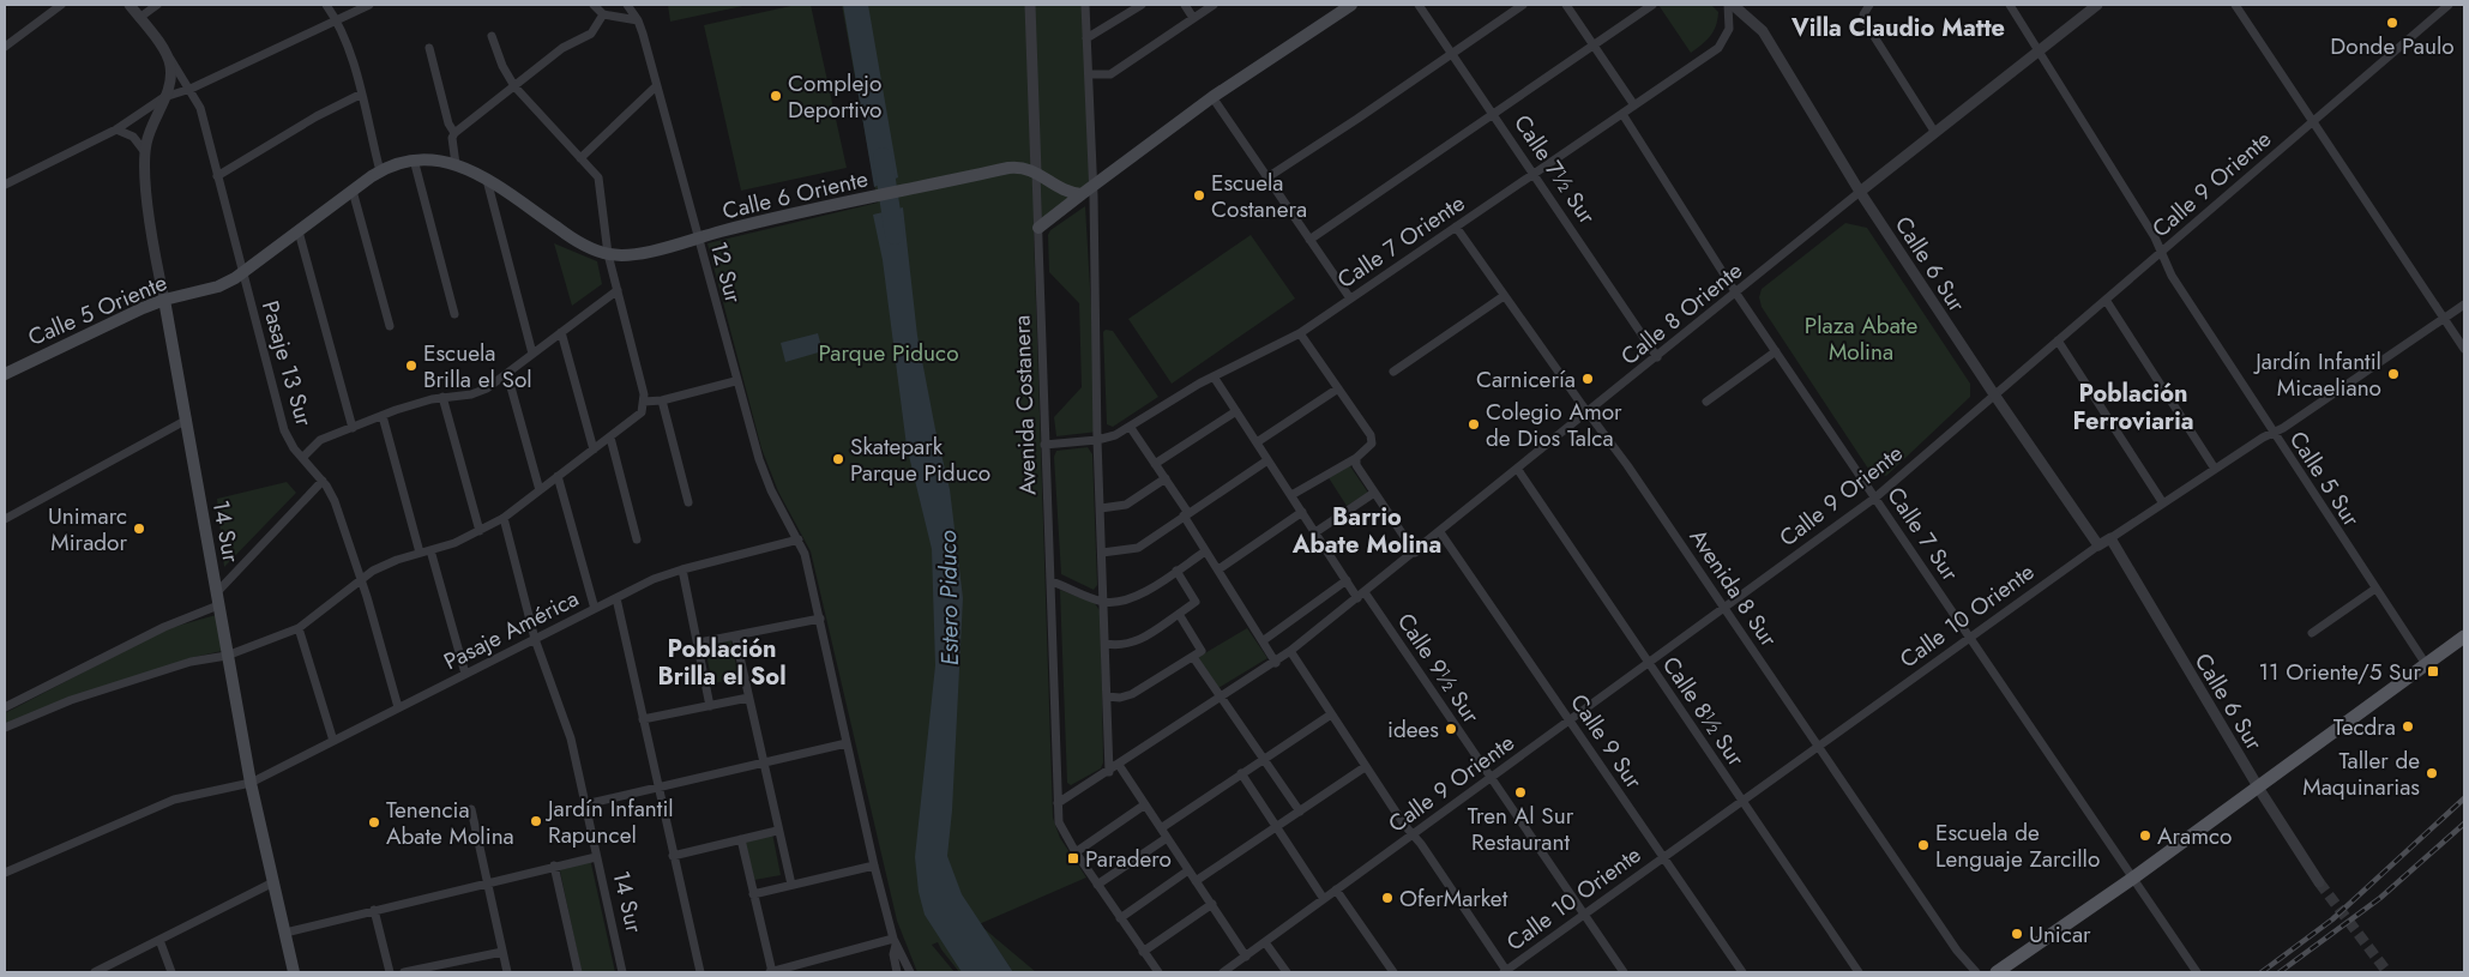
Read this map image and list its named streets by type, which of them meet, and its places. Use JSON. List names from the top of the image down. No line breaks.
{"streets":{"main road":["Calle 6 Oriente","Calle 5 Oriente","14 Sur"],"street":["Calle 7½ Sur","Calle 9 Oriente","Calle 7 Oriente","Calle 6 Sur","12 Sur","Calle 8 Oriente","Pasaje 13 Sur","Avenida Costanera","Calle 5 Sur","Calle 7 Sur","Avenida 8 Sur","Calle 10 Oriente","Pasaje América","Calle 9½ Sur","Calle 8½ Sur","Calle 9 Sur"]},"crossings":[["Calle 7½ Sur","Calle 7 Oriente"],["Calle 7½ Sur","Calle 8 Oriente"],["Calle 9 Oriente","Calle 6 Sur"],["Calle 9 Oriente","Calle 5 Sur"],["Calle 9 Oriente","Calle 7 Sur"],["Calle 9 Oriente","Avenida 8 Sur"],["Calle 9 Oriente","Calle 9½ Sur"],["Calle 9 Oriente","Calle 8½ Sur"],["Calle 9 Oriente","Calle 9 Sur"],["Calle 6 Oriente","12 Sur"],["Calle 6 Oriente","Calle 5 Oriente"],["Calle 6 Oriente","Pasaje 13 Sur"],["Calle 6 Oriente","Avenida Costanera"],["Calle 7 Oriente","Avenida Costanera"],["Calle 7 Oriente","Calle 7 Sur"],["Calle 7 Oriente","Avenida 8 Sur"],["Calle 7 Oriente","Calle 9½ Sur"],["Calle 6 Sur","Calle 8 Oriente"],["Calle 6 Sur","Calle 10 Oriente"],["12 Sur","Pasaje América"],["Calle 5 Oriente","Pasaje 13 Sur"],["Calle 5 Oriente","14 Sur"],["Calle 8 Oriente","Avenida Costanera"],["Calle 8 Oriente","Calle 5 Sur"],["Calle 8 Oriente","Calle 7 Sur"],["Calle 8 Oriente","Avenida 8 Sur"],["Calle 8 Oriente","Calle 9½ Sur"],["Calle 8 Oriente","Calle 8½ Sur"],["Calle 8 Oriente","Calle 9 Sur"],["Pasaje 13 Sur","Pasaje América"],["Calle 5 Sur","Calle 10 Oriente"],["14 Sur","Pasaje América"],["Calle 7 Sur","Calle 10 Oriente"],["Avenida 8 Sur","Calle 10 Oriente"],["Calle 10 Oriente","Calle 9½ Sur"],["Calle 10 Oriente","Calle 8½ Sur"],["Calle 10 Oriente","Calle 9 Sur"]],"districts":["Villa Claudio Matte","Población Ferroviaria","Barrio Abate Molina","Población Brilla el Sol"],"water":["Estero Piduco"],"parks":["Plaza Abate Molina","Parque Piduco"],"places":{"other":["Donde Paulo","Complejo Deportivo","Escuela Costanera","Escuela Brilla el Sol","Jardín Infantil Micaeliano","Carnicería","Colegio Amor de Dios Talca","Skatepark Parque Piduco","Unimarc Mirador","Tecdra","idees","Taller de Maquinarias","Tren Al Sur Restaurant","Jardín Infantil Rapuncel","Tenencia Abate Molina","Aramco","Escuela de Lenguaje Zarcillo","OferMarket","Unicar"],"transit":["11 Oriente/5 Sur","Paradero"]}}
